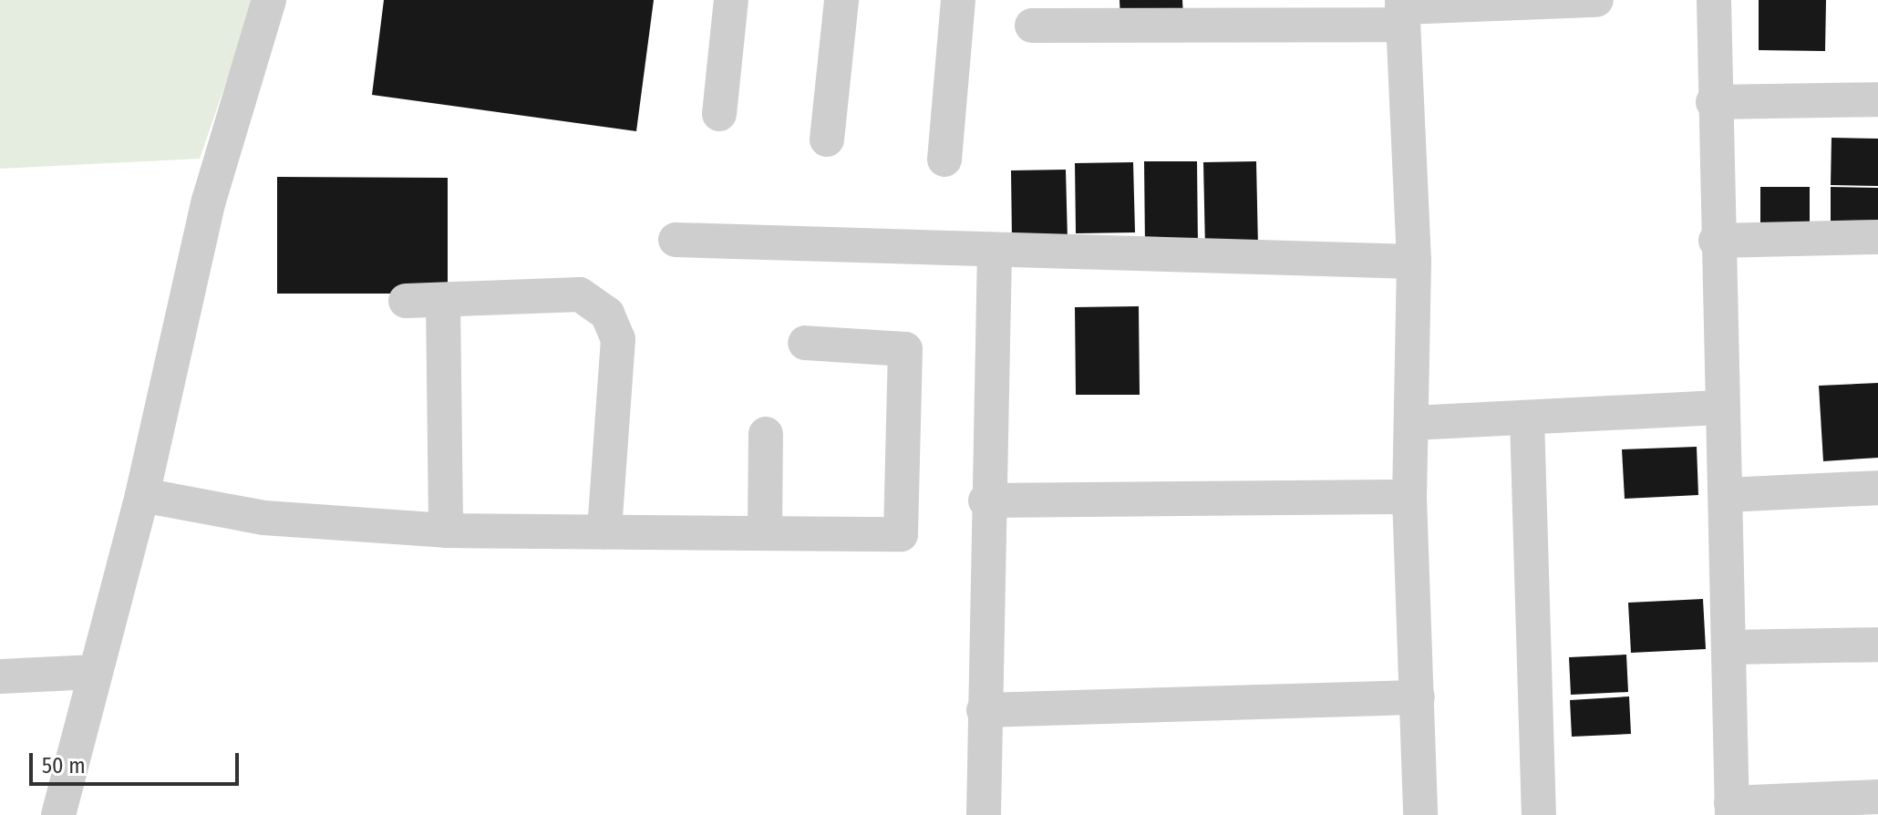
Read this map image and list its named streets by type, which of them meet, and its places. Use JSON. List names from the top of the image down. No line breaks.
{"scale_bar":"50 m"}
